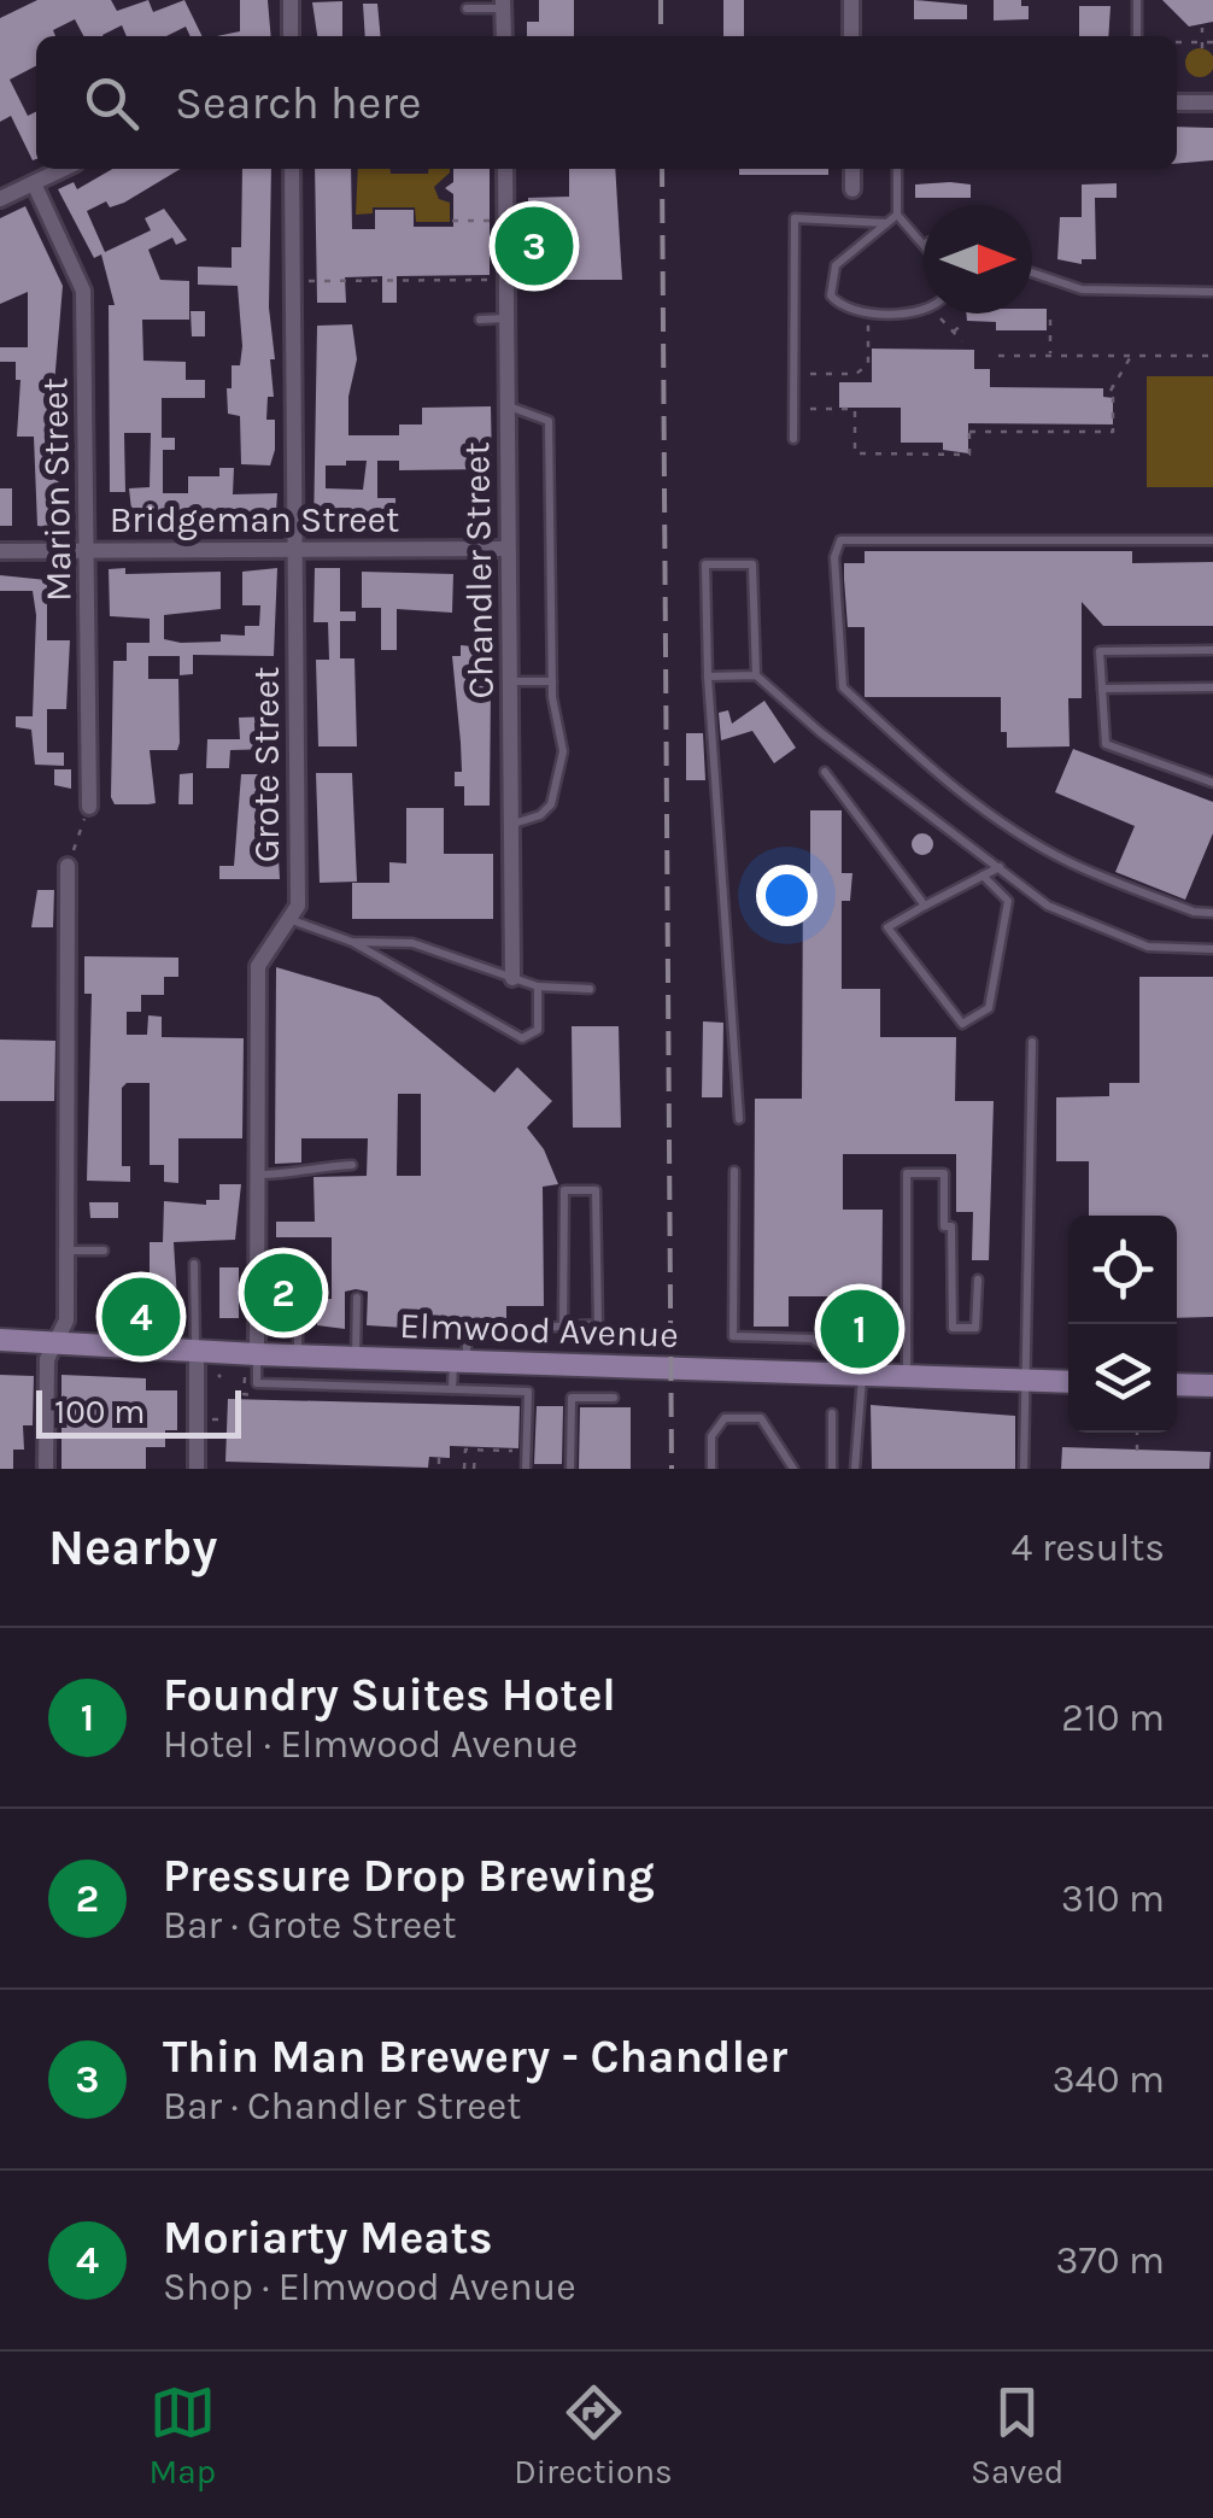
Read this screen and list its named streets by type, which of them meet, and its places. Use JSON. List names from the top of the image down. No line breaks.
{"streets":{"street":["Marion Street","Bridgeman Street","Chandler Street","Grote Street","Elmwood Avenue"]},"crossings":[["Marion Street","Bridgeman Street"],["Bridgeman Street","Chandler Street"],["Bridgeman Street","Grote Street"],["Grote Street","Elmwood Avenue"]],"scale_bar":"100 m","north":"right","page":{"search":"Search here","pins":["3","2","4","1"],"scale":"100 m","heading":["Nearby","4 results"],"list":[{"mark":"1","name":"Foundry Suites Hotel","note":"Hotel · Elmwood Avenue","value":"210 m"},{"mark":"2","name":"Pressure Drop Brewing","note":"Bar · Grote Street","value":"310 m"},{"mark":"3","name":"Thin Man Brewery - Chandler","note":"Bar · Chandler Street","value":"340 m"},{"mark":"4","name":"Moriarty Meats","note":"Shop · Elmwood Avenue","value":"370 m"}],"nav":["Map","Directions","Saved"]}}
